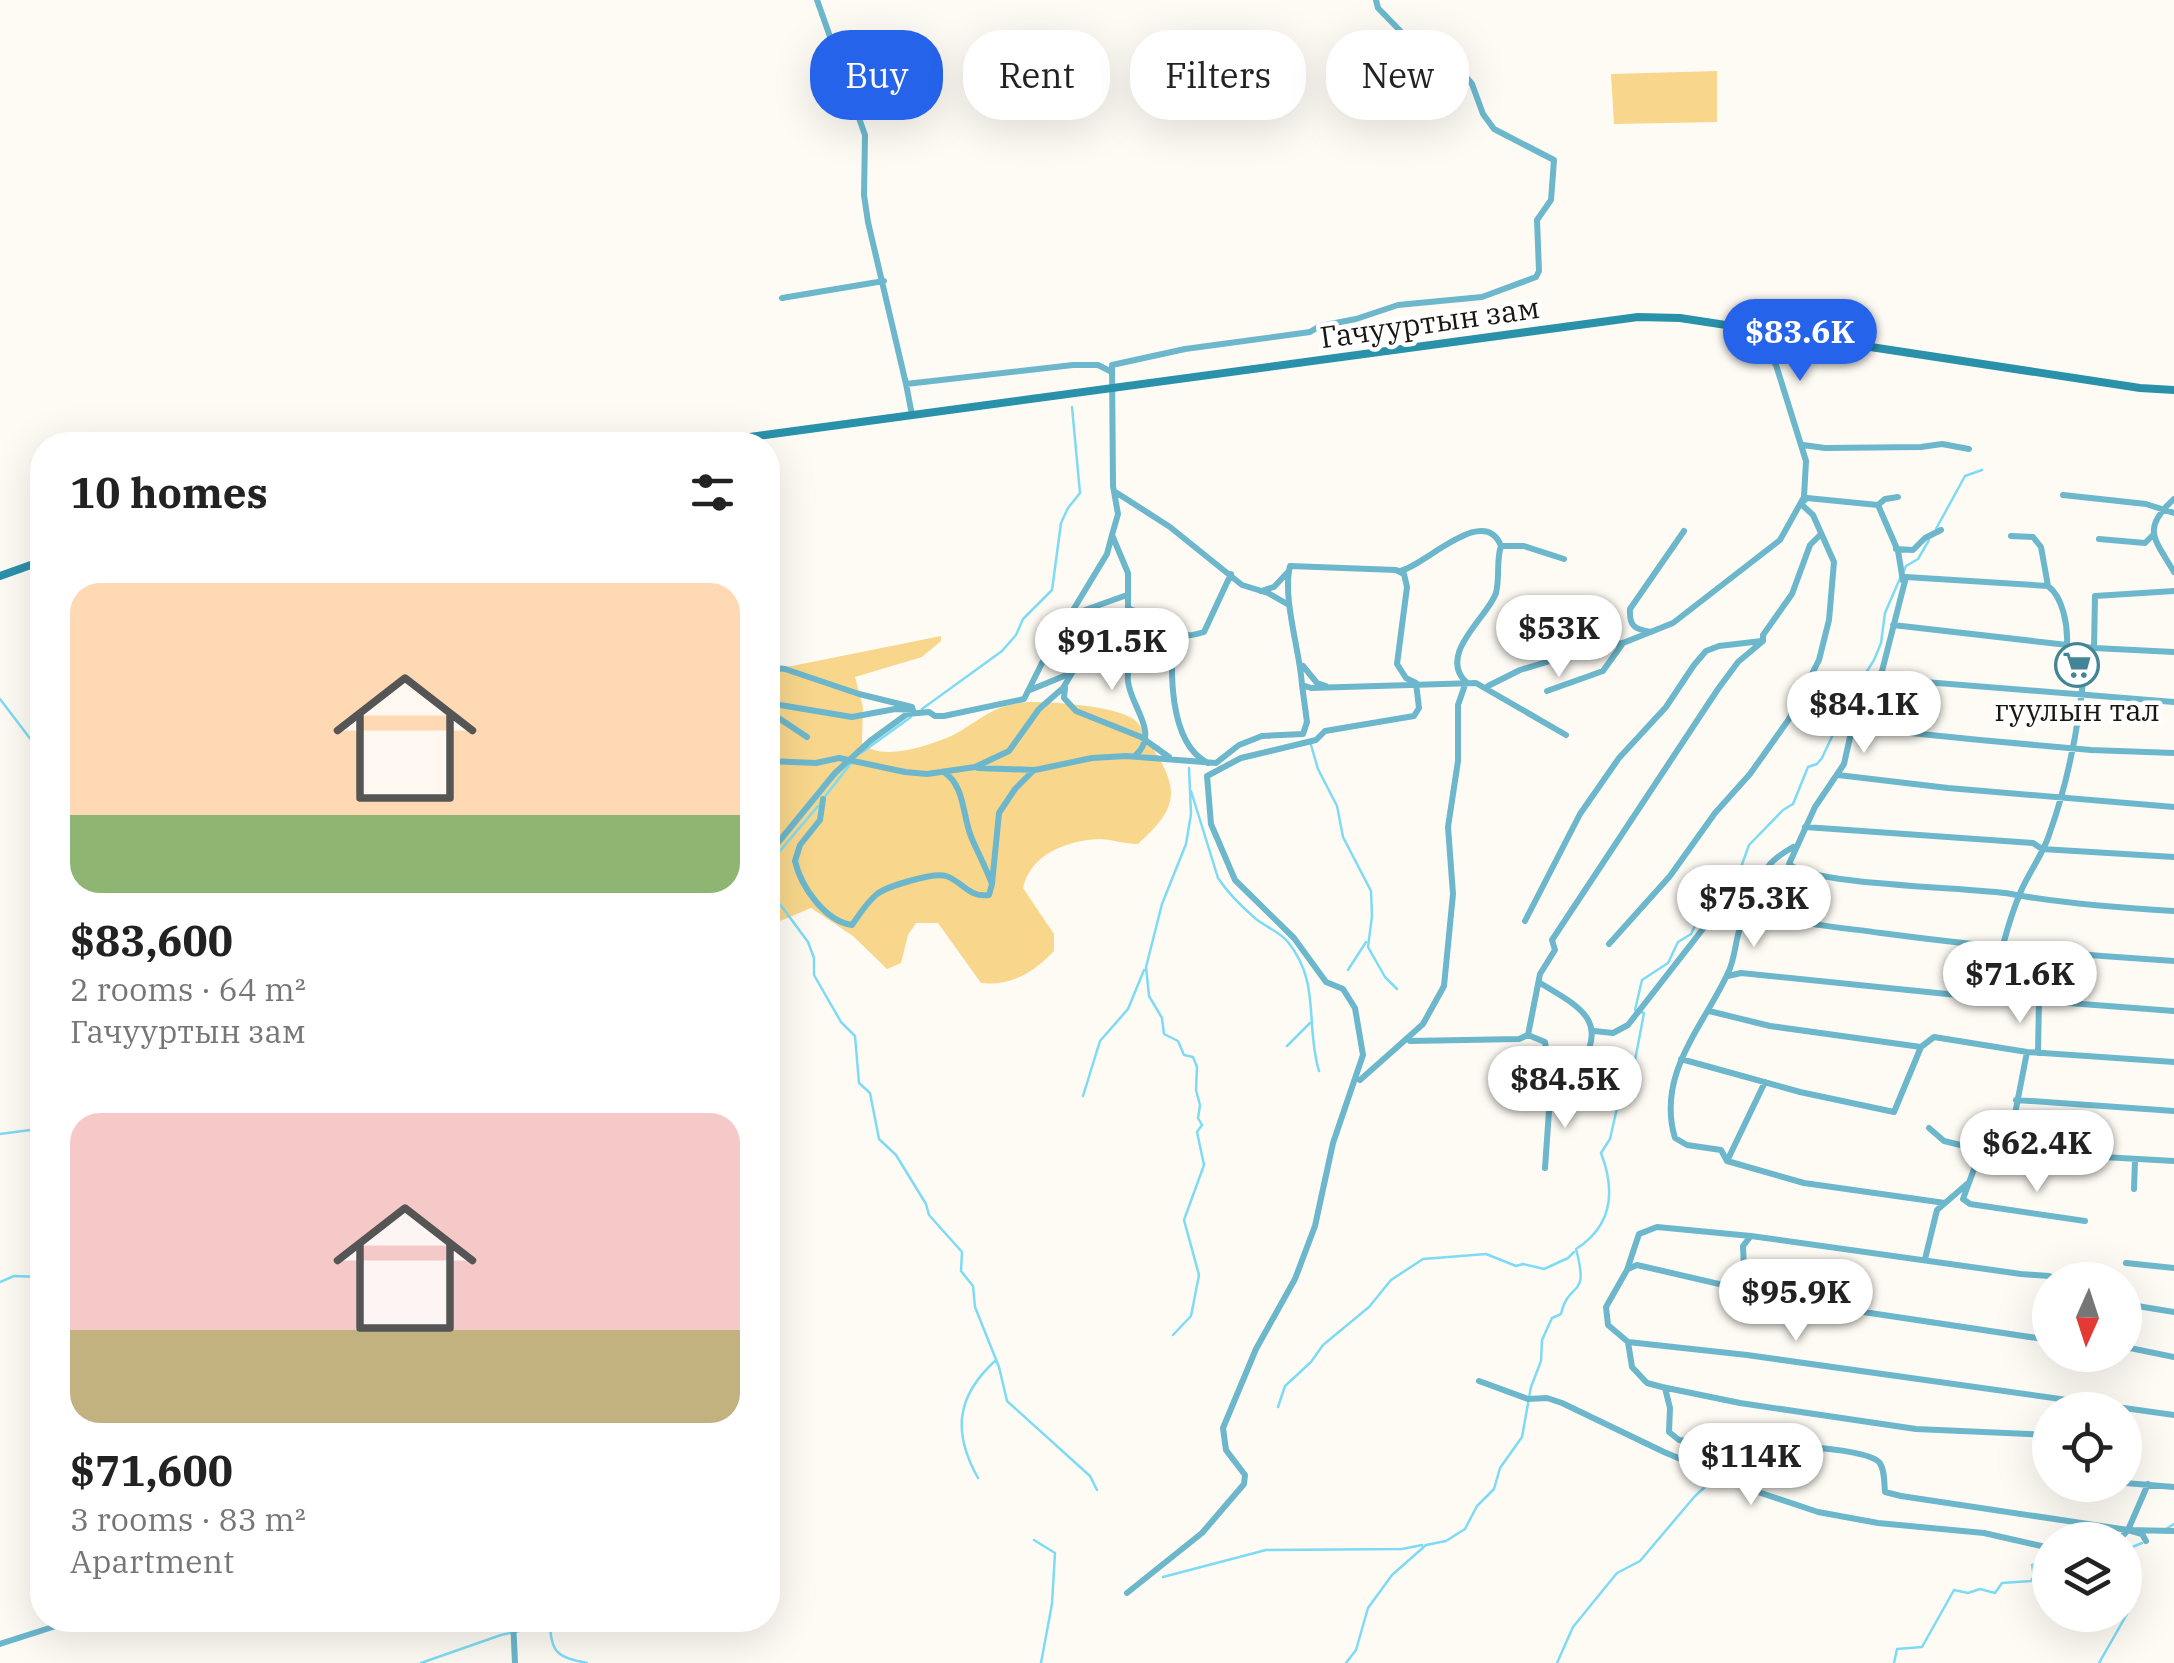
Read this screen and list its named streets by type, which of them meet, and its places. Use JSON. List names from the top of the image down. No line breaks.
{"streets":{"main road":["Гачууртын зам"]},"places":{"supermarket":["гуулын тал"]},"north":"bottom","page":{"chip":["Buy","Rent","Filters","New"],"price":["$83.6K","$53K","$91.5K","$84.1K","$75.3K","$71.6K","$84.5K","$62.4K","$95.9K","$114K"],"heading":"10 homes","list":[{"name":"$83,600","note":"2 rooms · 64 m² · Гачууртын зам"},{"name":"$71,600","note":"3 rooms · 83 m² · Apartment"}]}}
